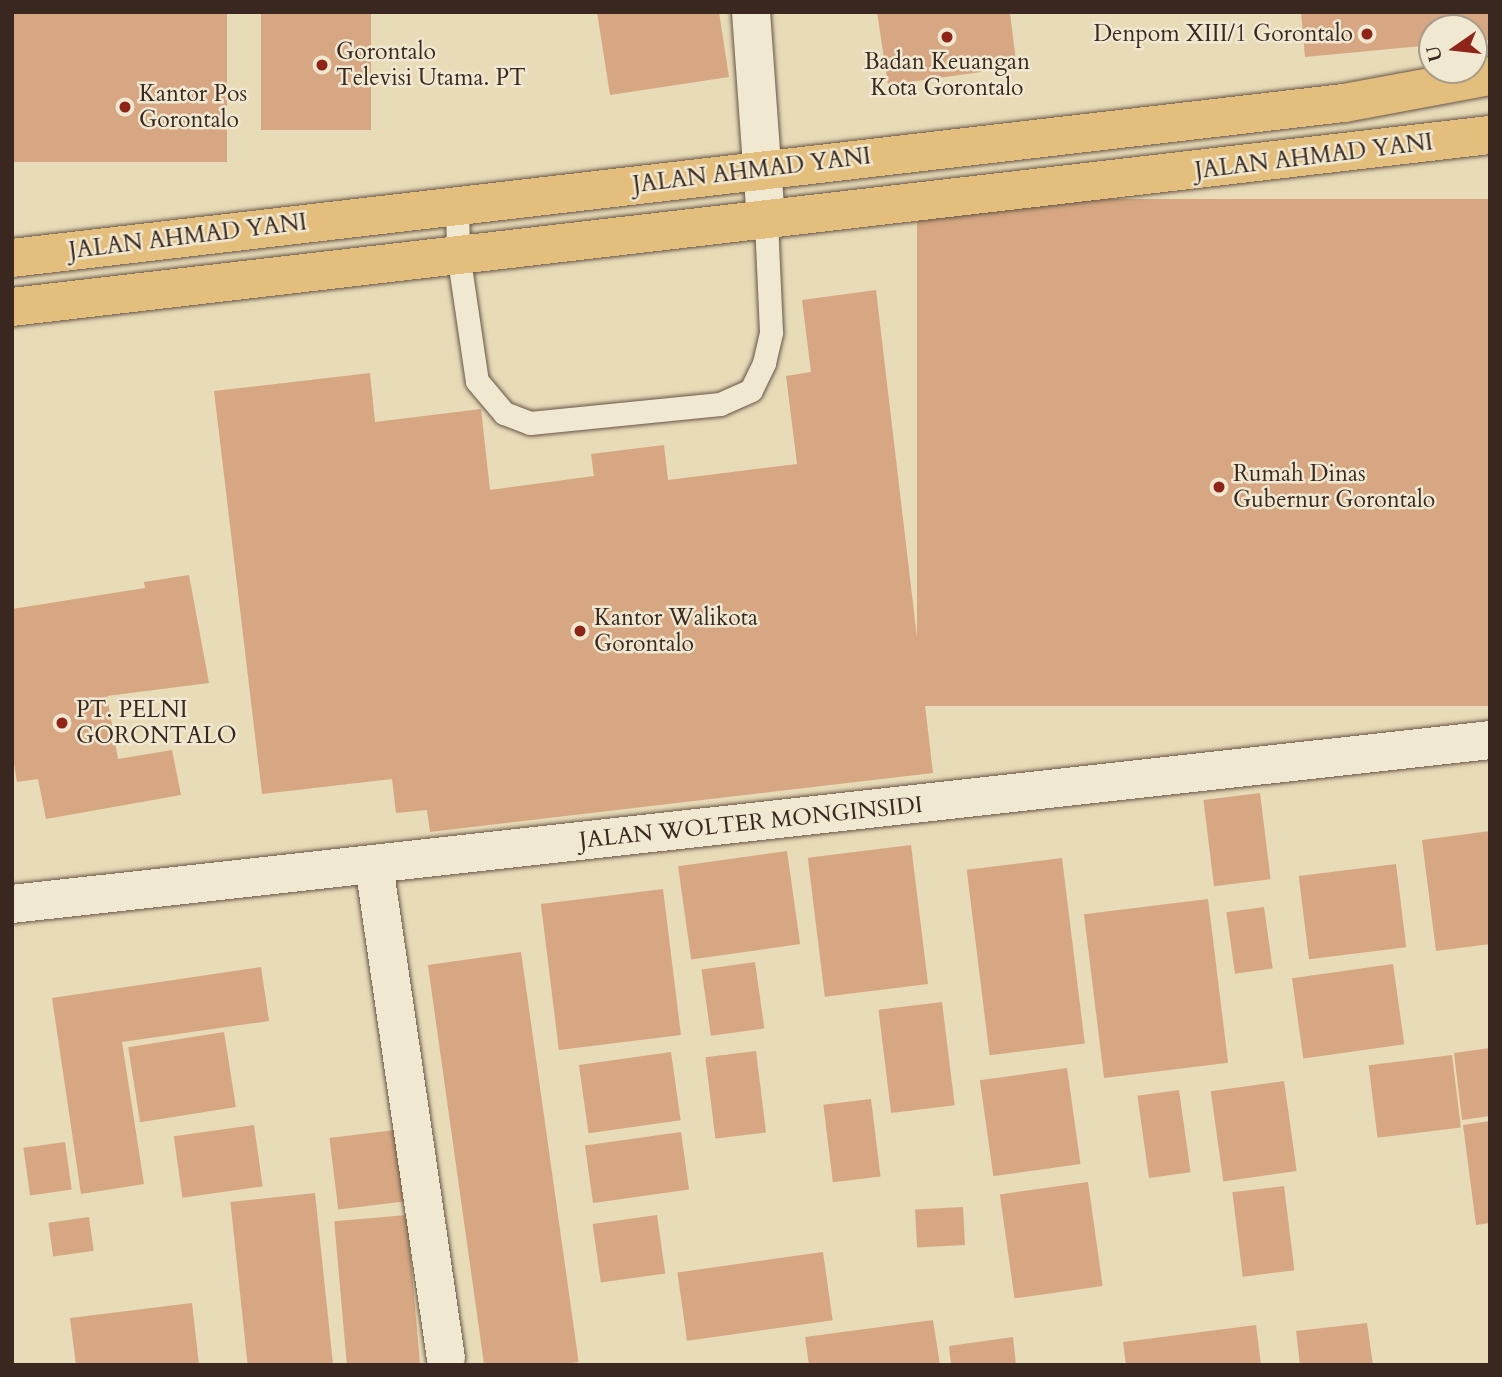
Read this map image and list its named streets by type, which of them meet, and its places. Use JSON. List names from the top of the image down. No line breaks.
{"streets":{"highway":["JALAN AHMAD YANI"],"street":["JALAN WOLTER MONGINSIDI"]},"places":["Denpom XIII/1 Gorontalo","Badan Keuangan Kota Gorontalo","Gorontalo Televisi Utama. PT","Kantor Pos Gorontalo","Rumah Dinas Gubernur Gorontalo","Kantor Walikota Gorontalo","PT. PELNI GORONTALO"],"north":"left"}
